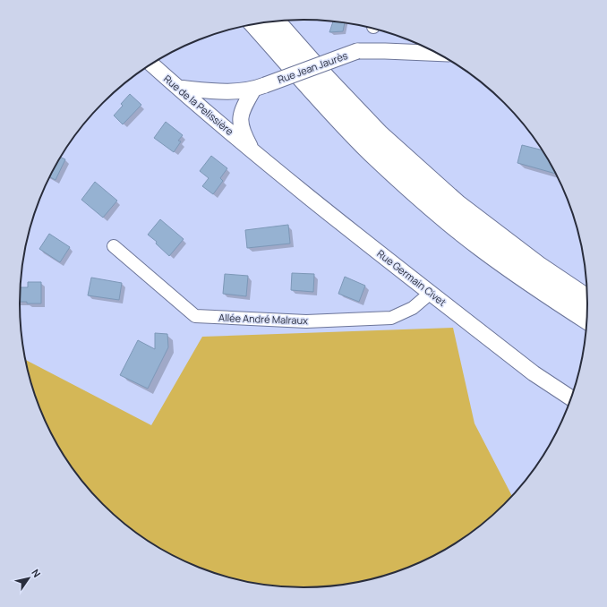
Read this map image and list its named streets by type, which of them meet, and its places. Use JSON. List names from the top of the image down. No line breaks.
{"streets":{"street":["Rue Jean Jaurès","Rue de la Pelissière","Rue Germain Civet","Allée André Malraux"]},"crossings":[["Rue Jean Jaurès","Rue de la Pelissière"],["Rue de la Pelissière","Rue Germain Civet"],["Rue Germain Civet","Allée André Malraux"]],"north":"top right"}
